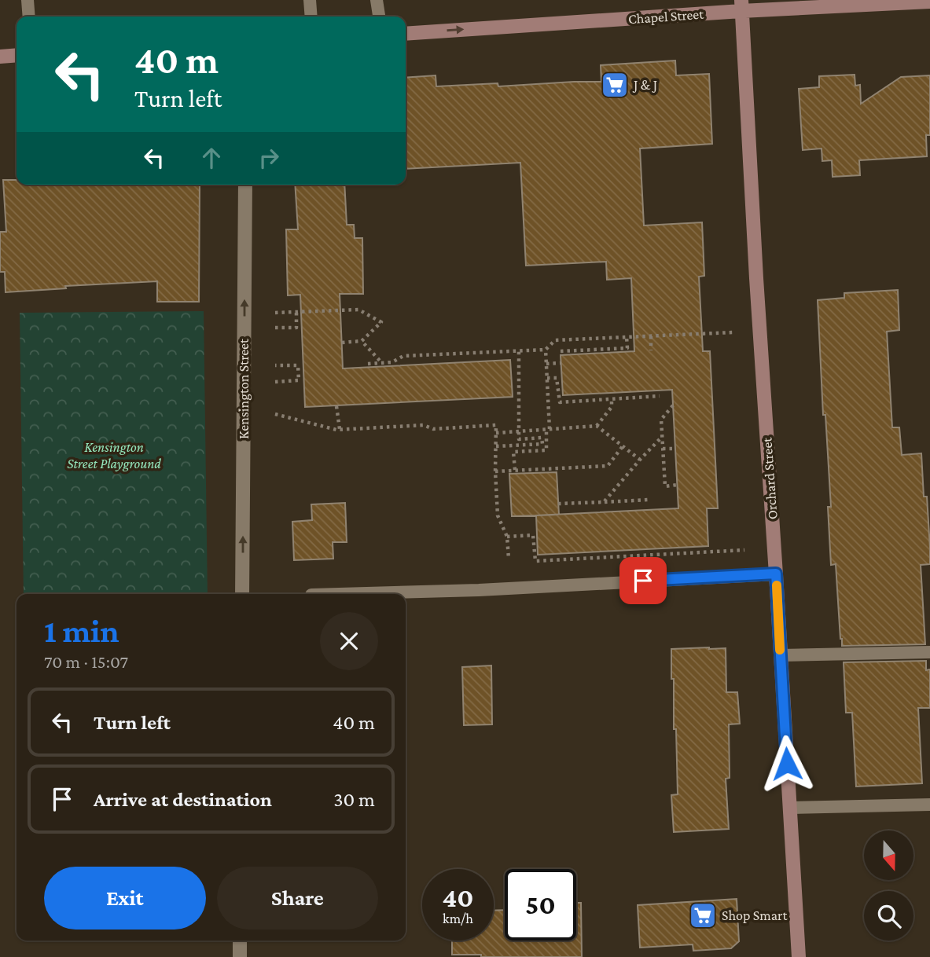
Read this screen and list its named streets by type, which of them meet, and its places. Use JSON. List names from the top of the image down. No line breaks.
{"streets":{"main road":["Chapel Street","Orchard Street"],"street":["Kensington Street"]},"crossings":[["Chapel Street","Orchard Street"]],"one_way":["Chapel Street","Kensington Street"],"parks":["Kensington Street Playground"],"places":{"supermarket":["J & J","Shop Smart"]},"north":"bottom","page":{"turn":["40 m","Turn left"],"heading":["1 min","70 m · 15:07"],"list":[{"name":"Turn left","value":"40 m"},{"name":"Arrive at destination","value":"30 m"}],"buttons":["Exit","Share"],"speed":"40 km/h","limit":"50"}}
